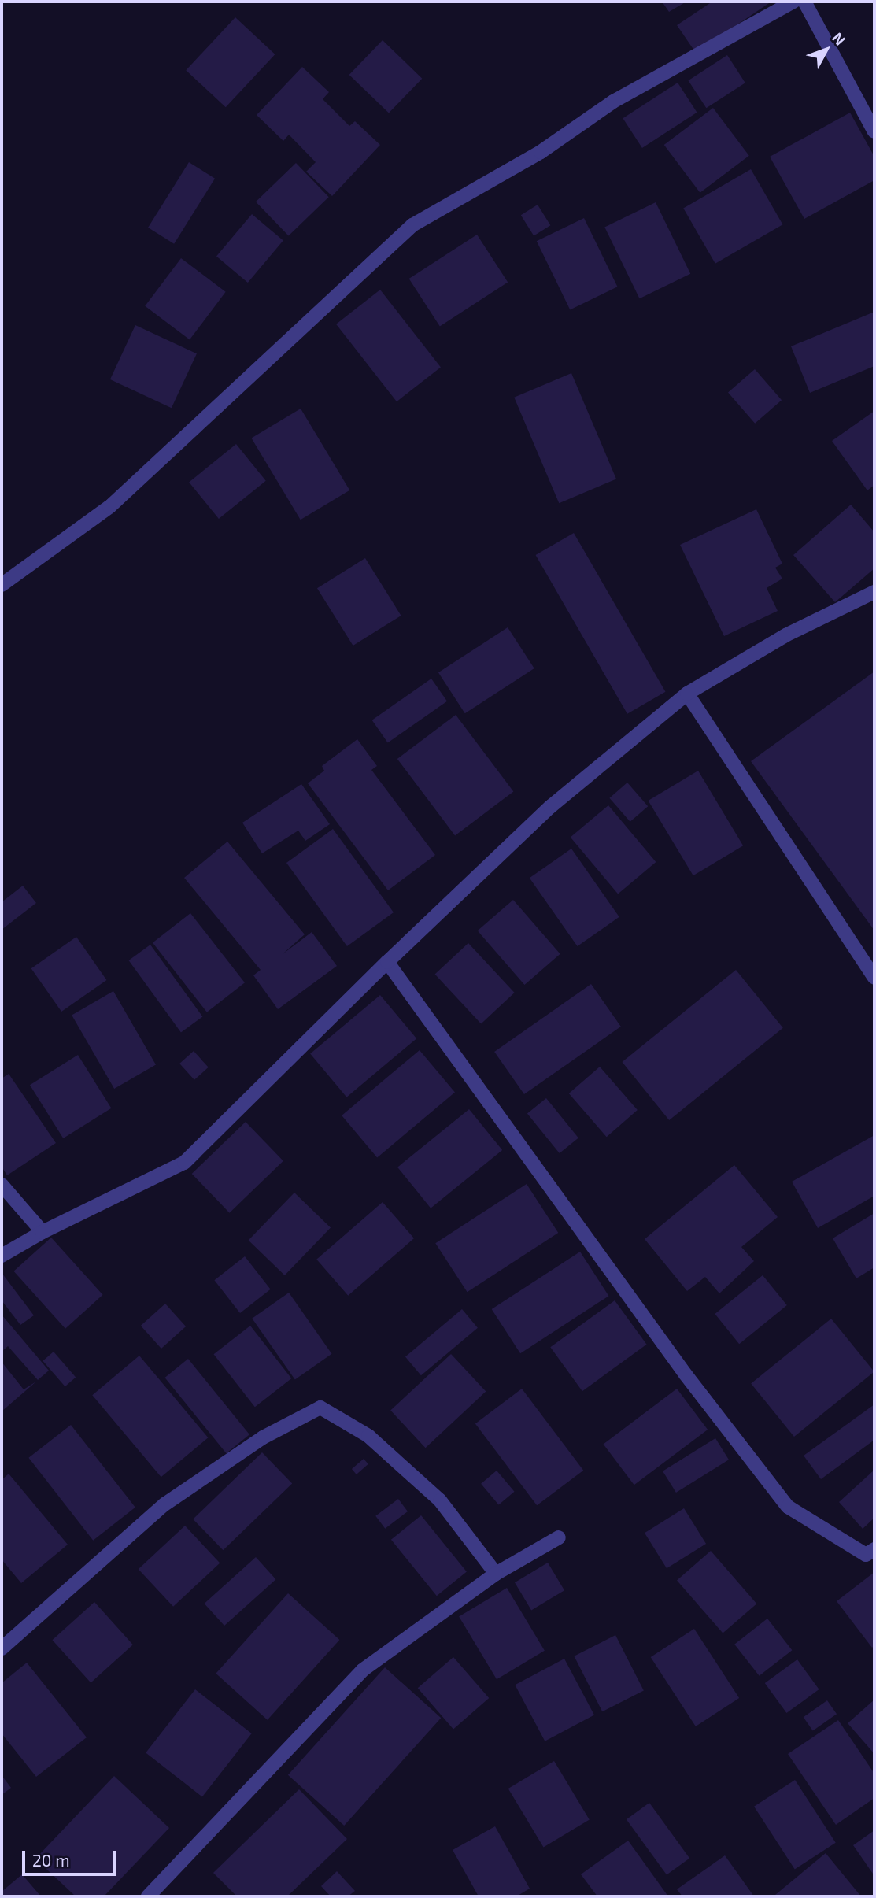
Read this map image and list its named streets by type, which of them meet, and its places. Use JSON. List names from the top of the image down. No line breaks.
{"scale_bar":"20 m","north":"top right"}
